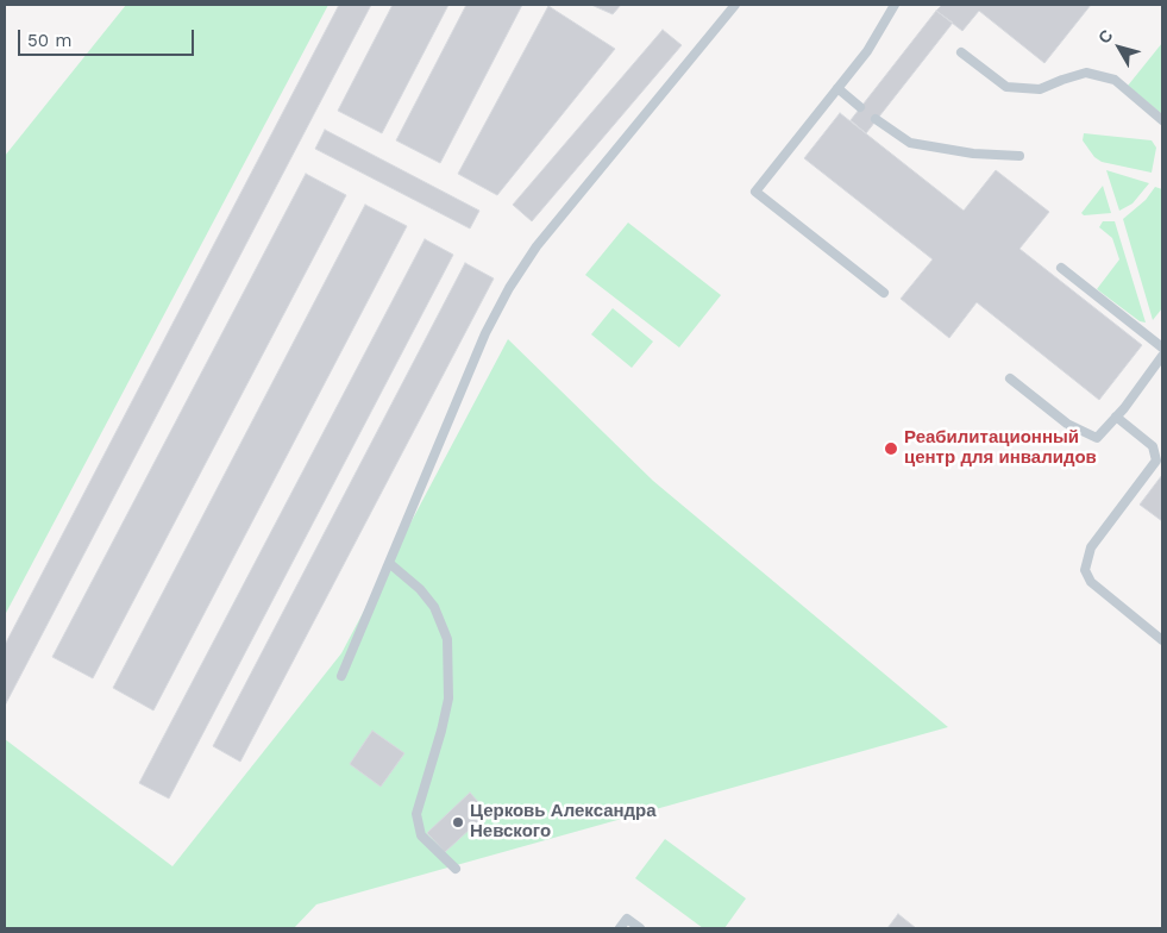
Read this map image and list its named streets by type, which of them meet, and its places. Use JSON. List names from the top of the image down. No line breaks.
{"places":["Реабилитационный центр для инвалидов","Церковь Александра Невского"],"scale_bar":"50 m","north":"top left"}
